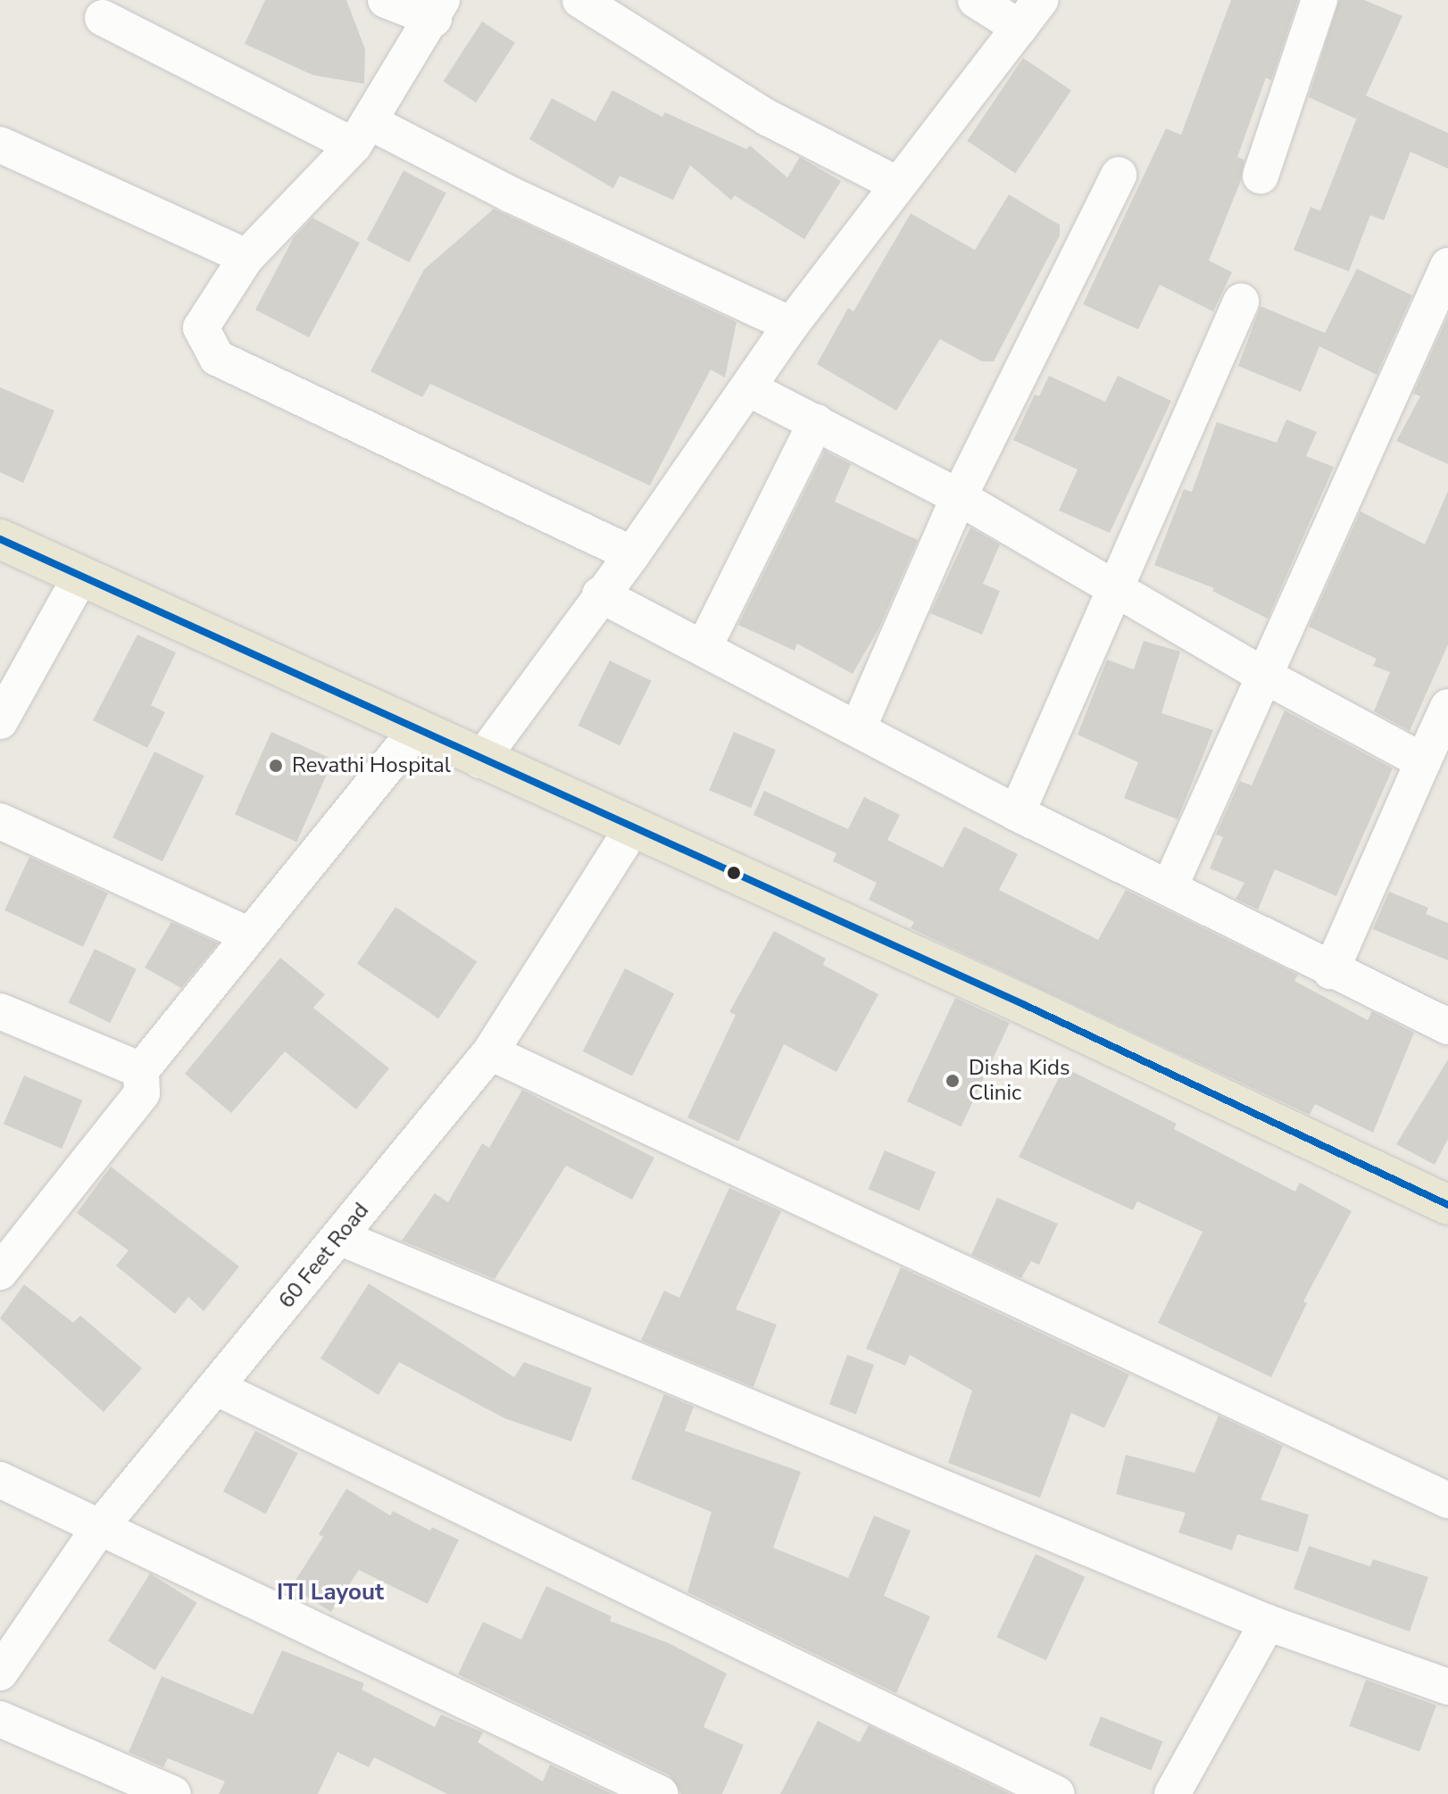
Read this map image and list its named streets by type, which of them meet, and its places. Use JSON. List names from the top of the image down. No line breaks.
{"streets":{"street":["60 Feet Road"]},"districts":["ITI Layout"],"places":["Revathi Hospital","Disha Kids Clinic"]}
